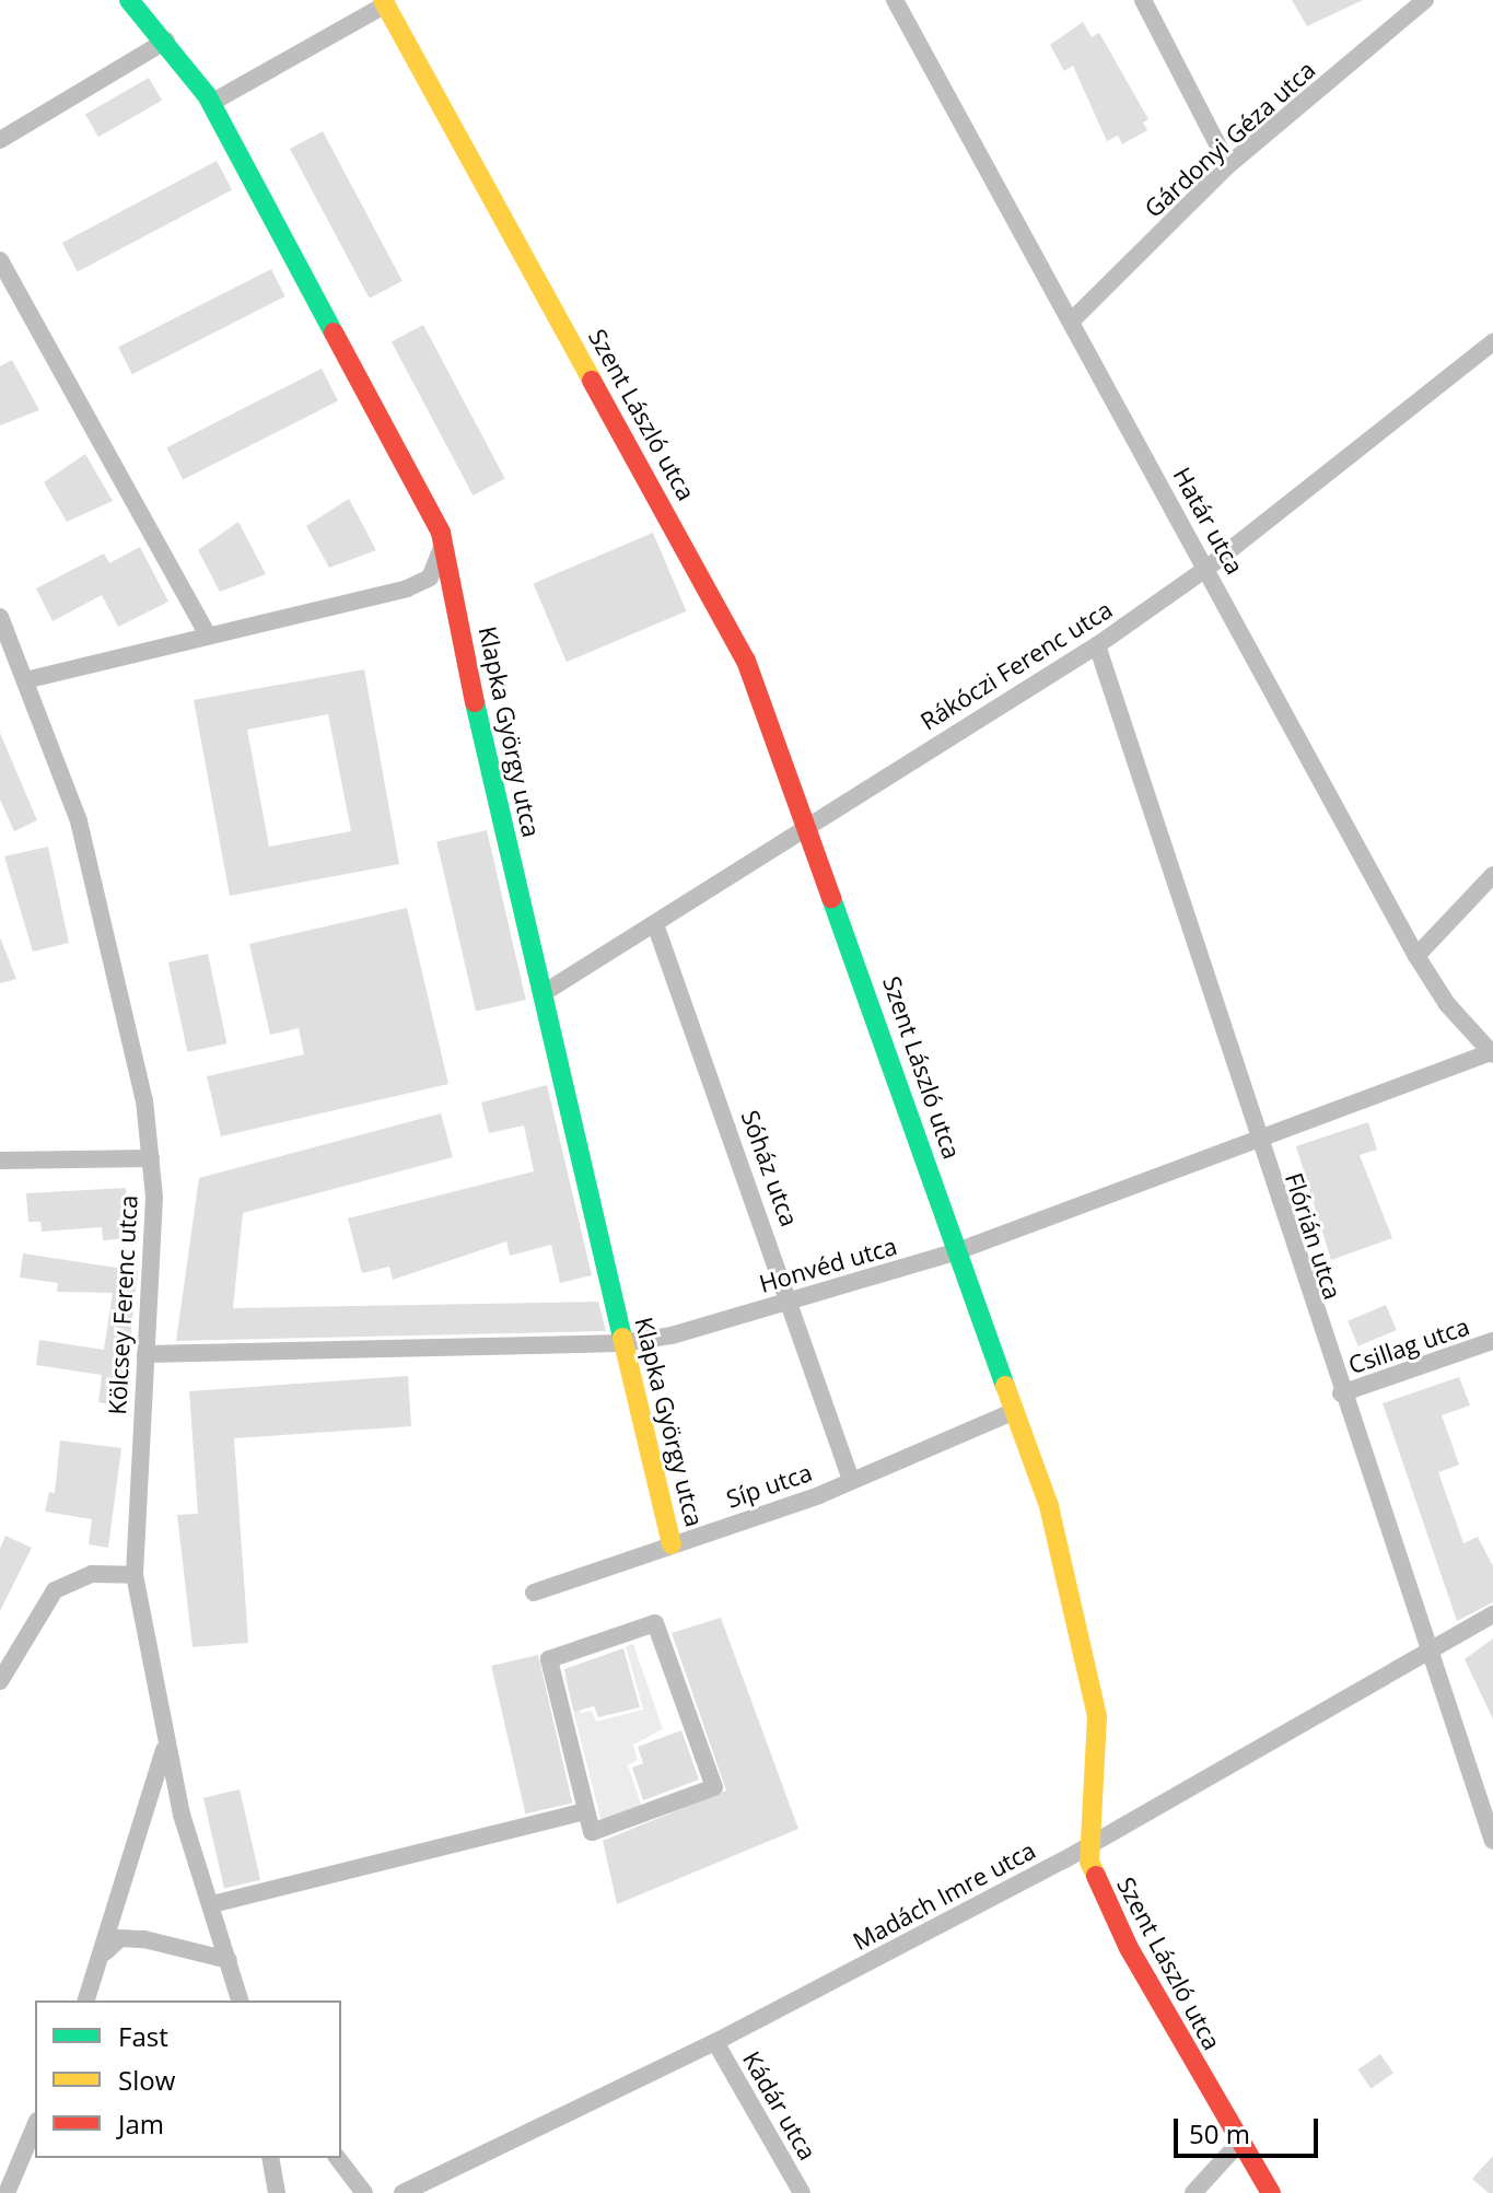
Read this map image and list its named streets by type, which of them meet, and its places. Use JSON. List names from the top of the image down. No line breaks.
{"streets":{"street":["Gárdonyi Géza utca","Szent László utca","Határ utca","Rákóczi Ferenc utca","Klapka György utca","Sóház utca","Flórián utca","Honvéd utca","Kölcsey Ferenc utca","Csillag utca","Síp utca","Madách Imre utca","Kádár utca"]},"crossings":[["Gárdonyi Géza utca","Határ utca"],["Szent László utca","Rákóczi Ferenc utca"],["Szent László utca","Honvéd utca"],["Szent László utca","Síp utca"],["Szent László utca","Madách Imre utca"],["Határ utca","Rákóczi Ferenc utca"],["Határ utca","Honvéd utca"],["Rákóczi Ferenc utca","Klapka György utca"],["Rákóczi Ferenc utca","Sóház utca"],["Rákóczi Ferenc utca","Flórián utca"],["Klapka György utca","Honvéd utca"],["Klapka György utca","Síp utca"],["Sóház utca","Honvéd utca"],["Sóház utca","Síp utca"],["Flórián utca","Honvéd utca"],["Flórián utca","Csillag utca"],["Flórián utca","Madách Imre utca"],["Honvéd utca","Kölcsey Ferenc utca"],["Madách Imre utca","Kádár utca"]],"legend":["Fast","Slow","Jam"],"scale_bar":"50 m"}
